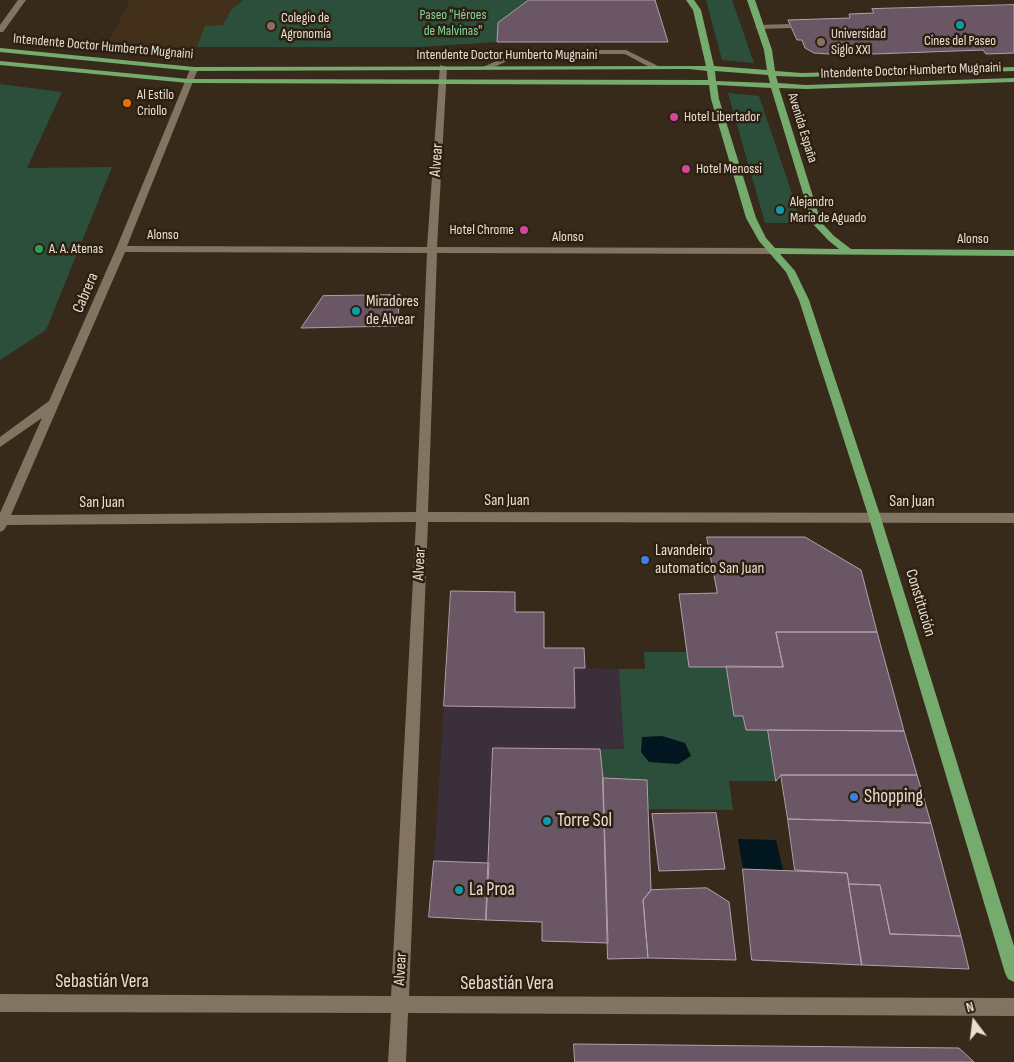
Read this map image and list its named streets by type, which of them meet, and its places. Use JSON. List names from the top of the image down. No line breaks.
{"streets":{"main road":["Intendente Doctor Humberto Mugnaini","Avenida España","Alonso","Constitución"],"street":["Alvear","Cabrera","San Juan","Sebastián Vera"]},"crossings":[["Intendente Doctor Humberto Mugnaini","Avenida España"],["Intendente Doctor Humberto Mugnaini","Alvear"],["Intendente Doctor Humberto Mugnaini","Cabrera"],["Avenida España","Alonso"],["Alvear","Alonso"],["Alvear","San Juan"],["Alvear","Sebastián Vera"],["Alonso","Cabrera"],["Alonso","Constitución"],["Cabrera","San Juan"],["San Juan","Constitución"]],"parks":["Paseo \"Héroes de Malvinas\""],"places":["Cines del Paseo","Colegio de Agronomía","Universidad Siglo XXI","Al Estilo Criollo","Hotel Libertador","Hotel Menossi","Alejandro María de Aguado","Hotel Chrome","A. A. Atenas","Miradores de Alvear","Lavandeiro automatico San Juan","Shopping","Torre Sol","La Proa"],"north":"top"}
